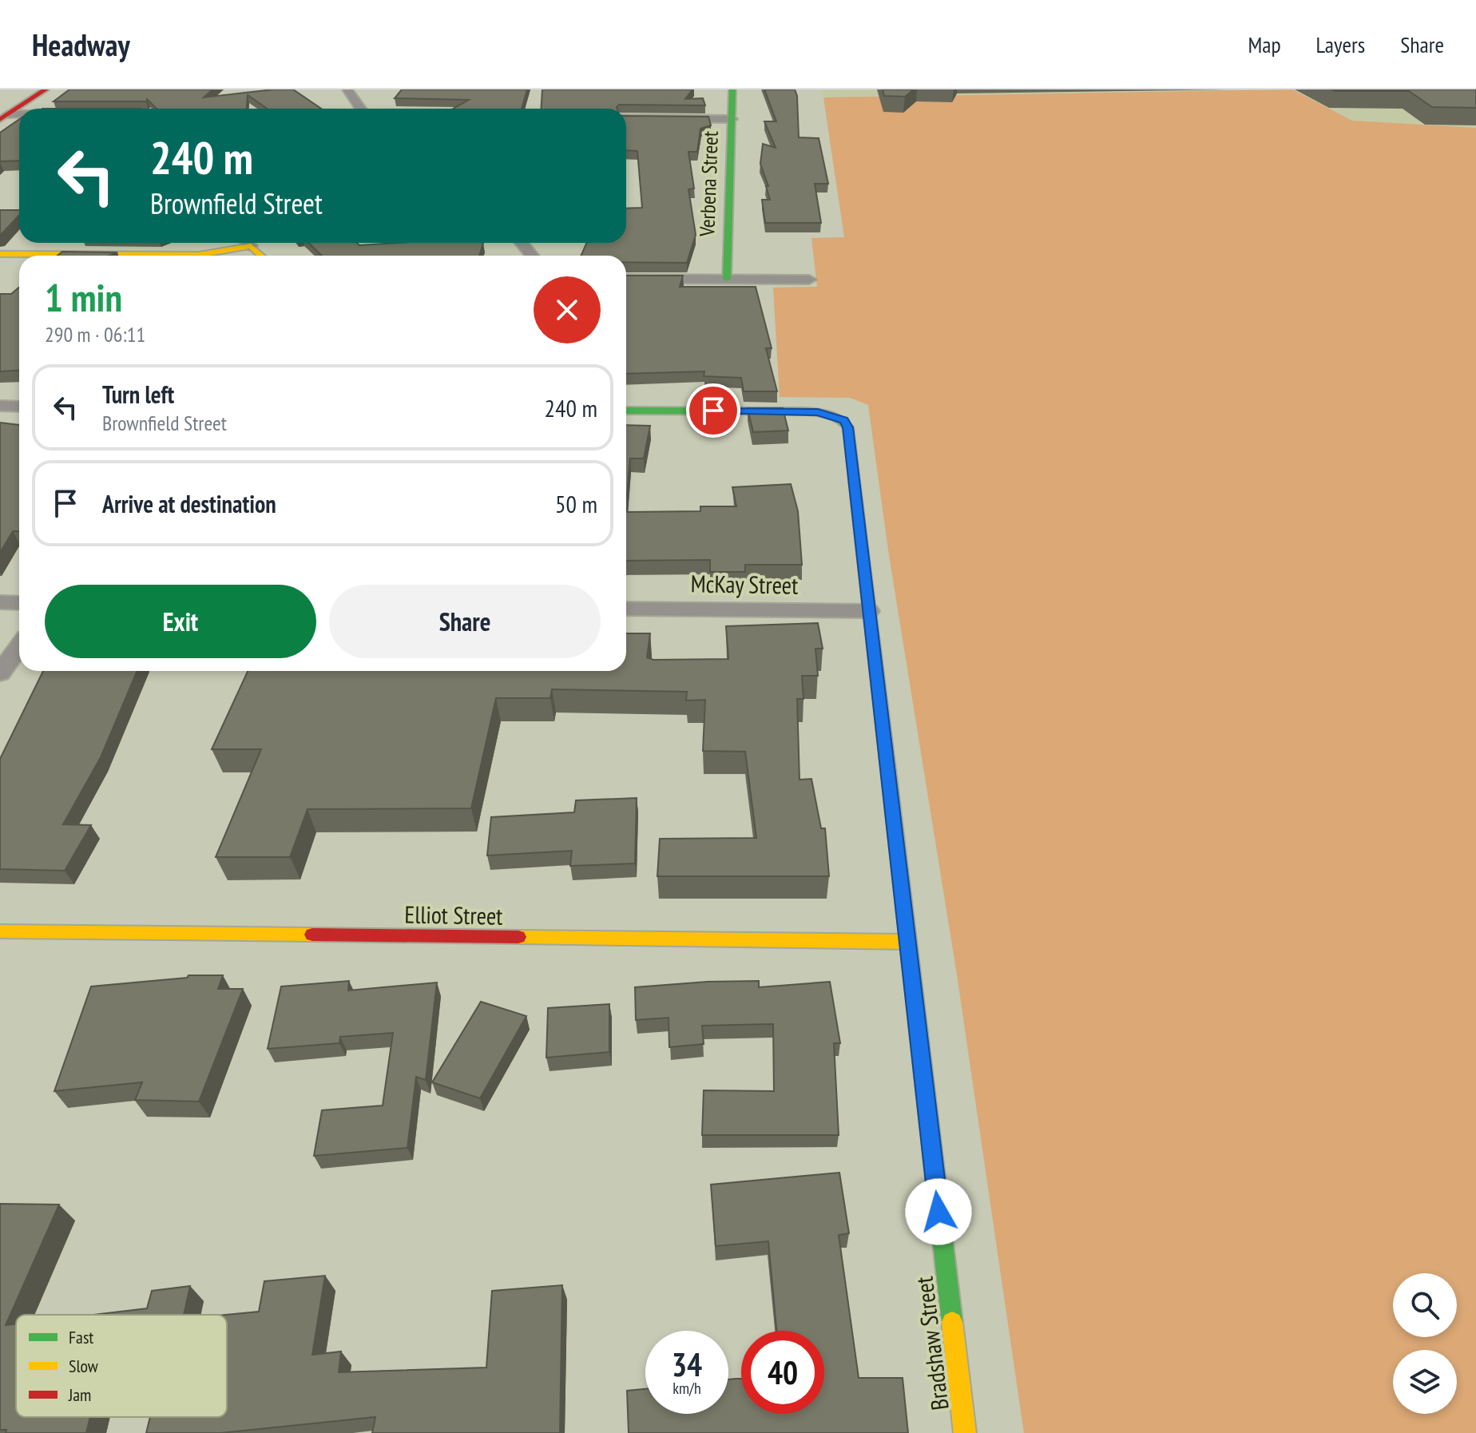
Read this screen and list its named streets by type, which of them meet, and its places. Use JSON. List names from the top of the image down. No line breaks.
{"streets":{"street":["Verbena Street","McKay Street","Elliot Street","Bradshaw Street"]},"crossings":[["McKay Street","Bradshaw Street"],["Elliot Street","Bradshaw Street"]],"legend":["Fast","Slow","Jam"],"page":{"header":"Headway","nav":["Map","Layers","Share"],"turn":["240 m","Brownfield Street"],"heading":["1 min","290 m · 06:11"],"list":[{"name":"Turn left","note":"Brownfield Street","value":"240 m"},{"name":"Arrive at destination","value":"50 m"}],"buttons":["Exit","Share"],"speed":"34 km/h","limit":"40"}}
